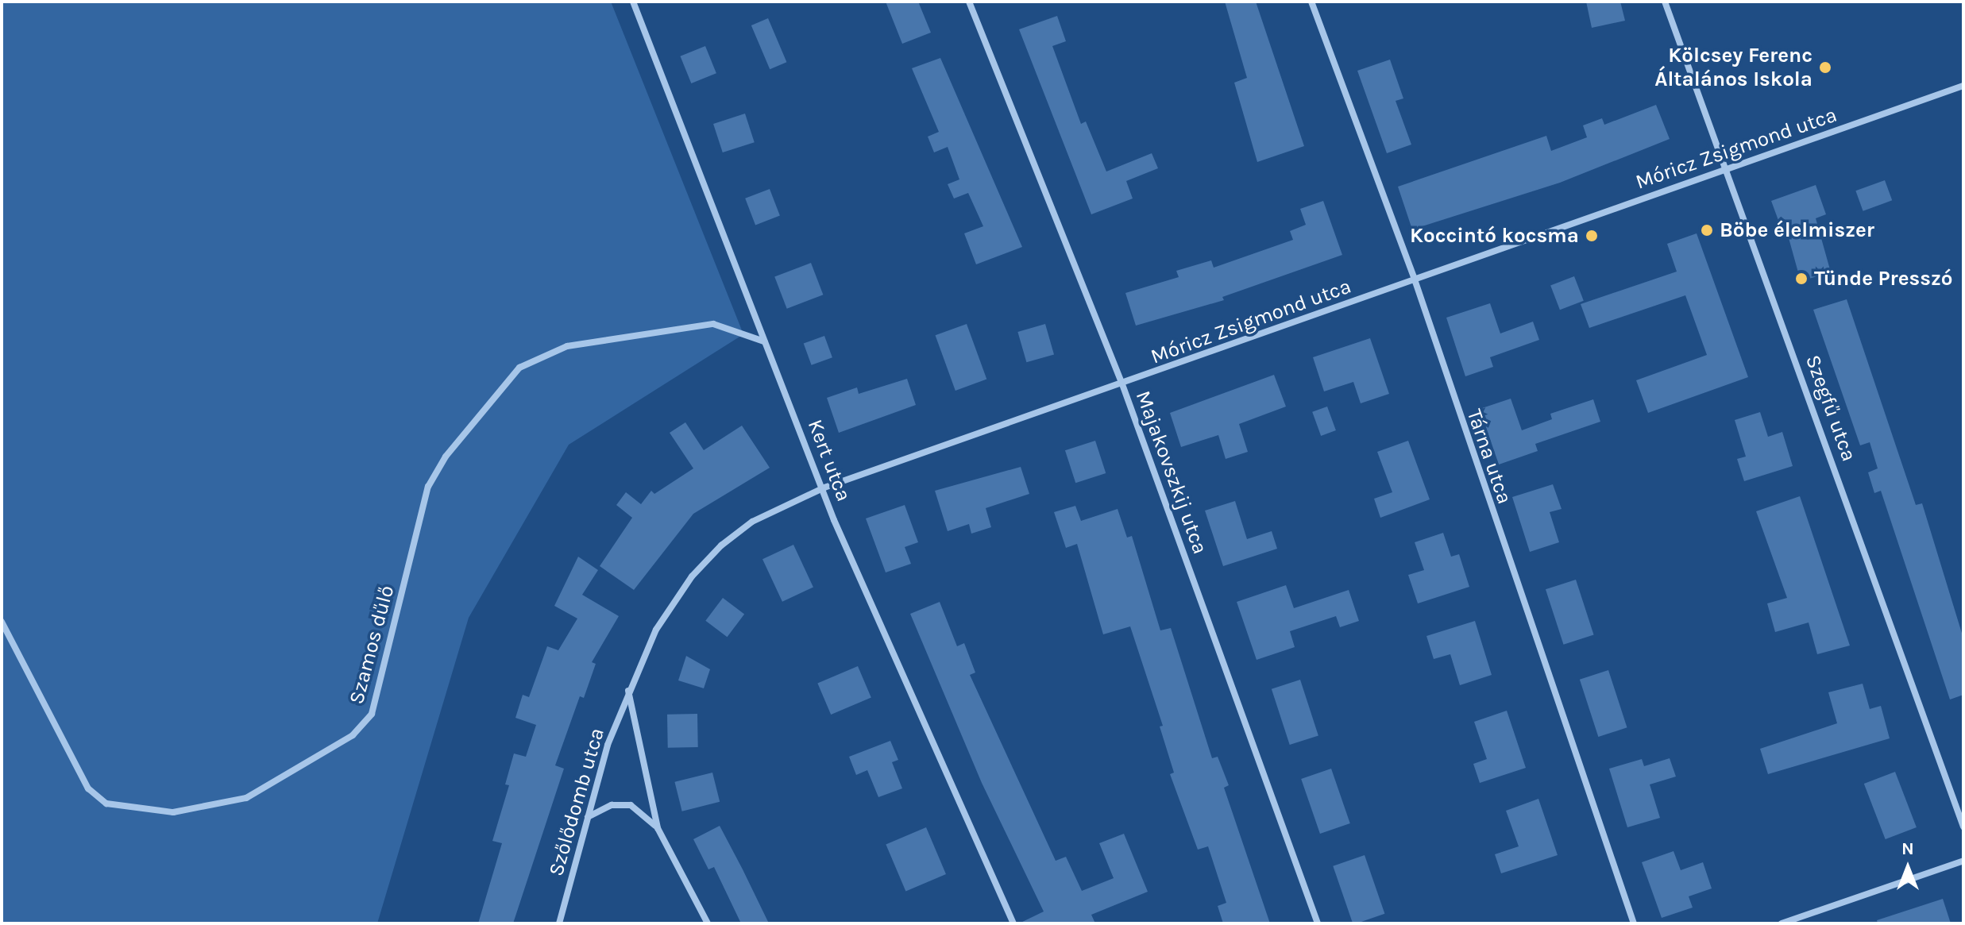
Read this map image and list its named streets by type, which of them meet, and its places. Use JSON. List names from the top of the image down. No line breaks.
{"streets":{"street":["Móricz Zsigmond utca","Szegfű utca","Tárna utca","Kert utca","Majakovszkij utca","Szamos dűlő","Szőlődomb utca"]},"crossings":[["Móricz Zsigmond utca","Szegfű utca"],["Móricz Zsigmond utca","Tárna utca"],["Móricz Zsigmond utca","Kert utca"],["Móricz Zsigmond utca","Majakovszkij utca"],["Móricz Zsigmond utca","Szőlődomb utca"],["Kert utca","Szamos dűlő"]],"places":["Kölcsey Ferenc Általános Iskola","Böbe élelmiszer","Koccintó kocsma","Tünde Presszó"],"north":"top"}
